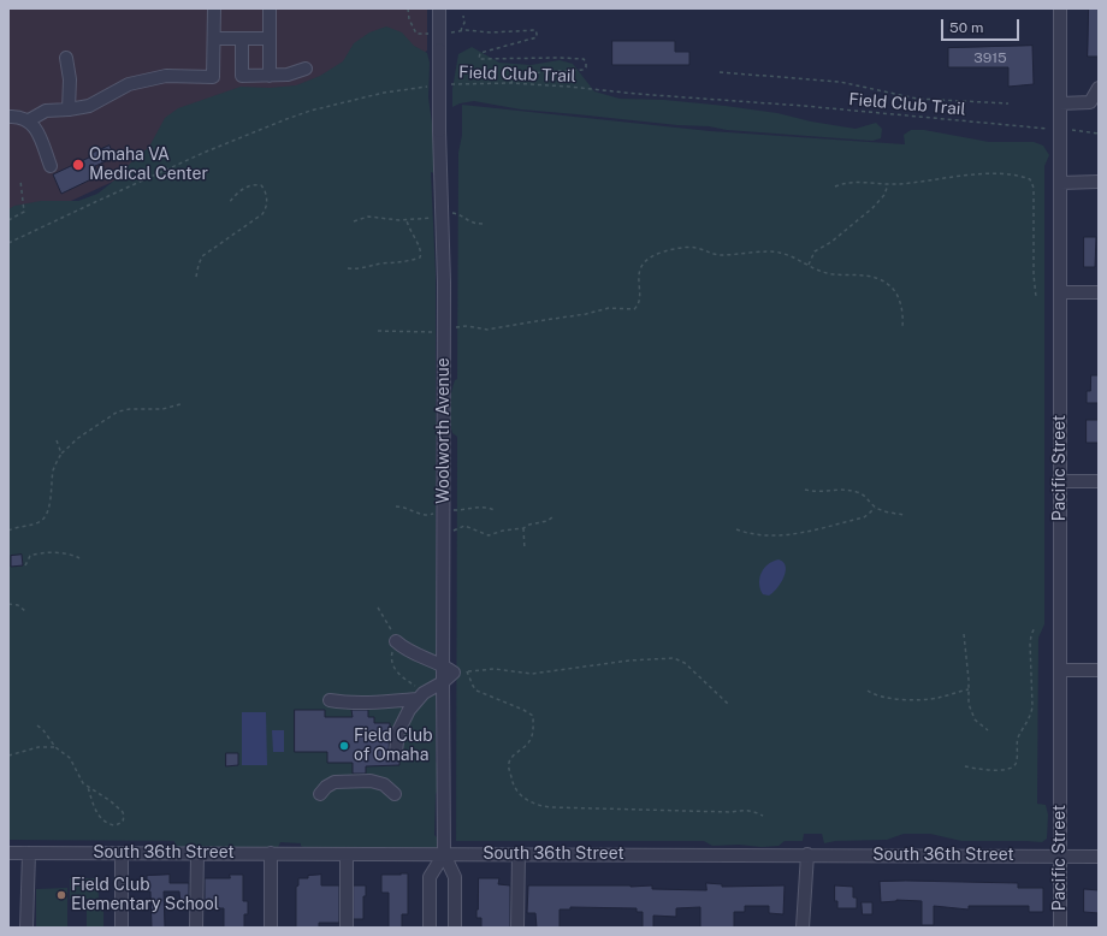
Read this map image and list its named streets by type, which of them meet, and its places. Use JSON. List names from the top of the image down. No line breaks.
{"streets":{"street":["Woolworth Avenue","Pacific Street","South 36th Street"],"path":["Field Club Trail"]},"crossings":[["Woolworth Avenue","South 36th Street"],["Pacific Street","South 36th Street"]],"places":["Omaha VA Medical Center","Field Club of Omaha","Field Club Elementary School"],"house_numbers":["3915"],"scale_bar":"50 m"}
